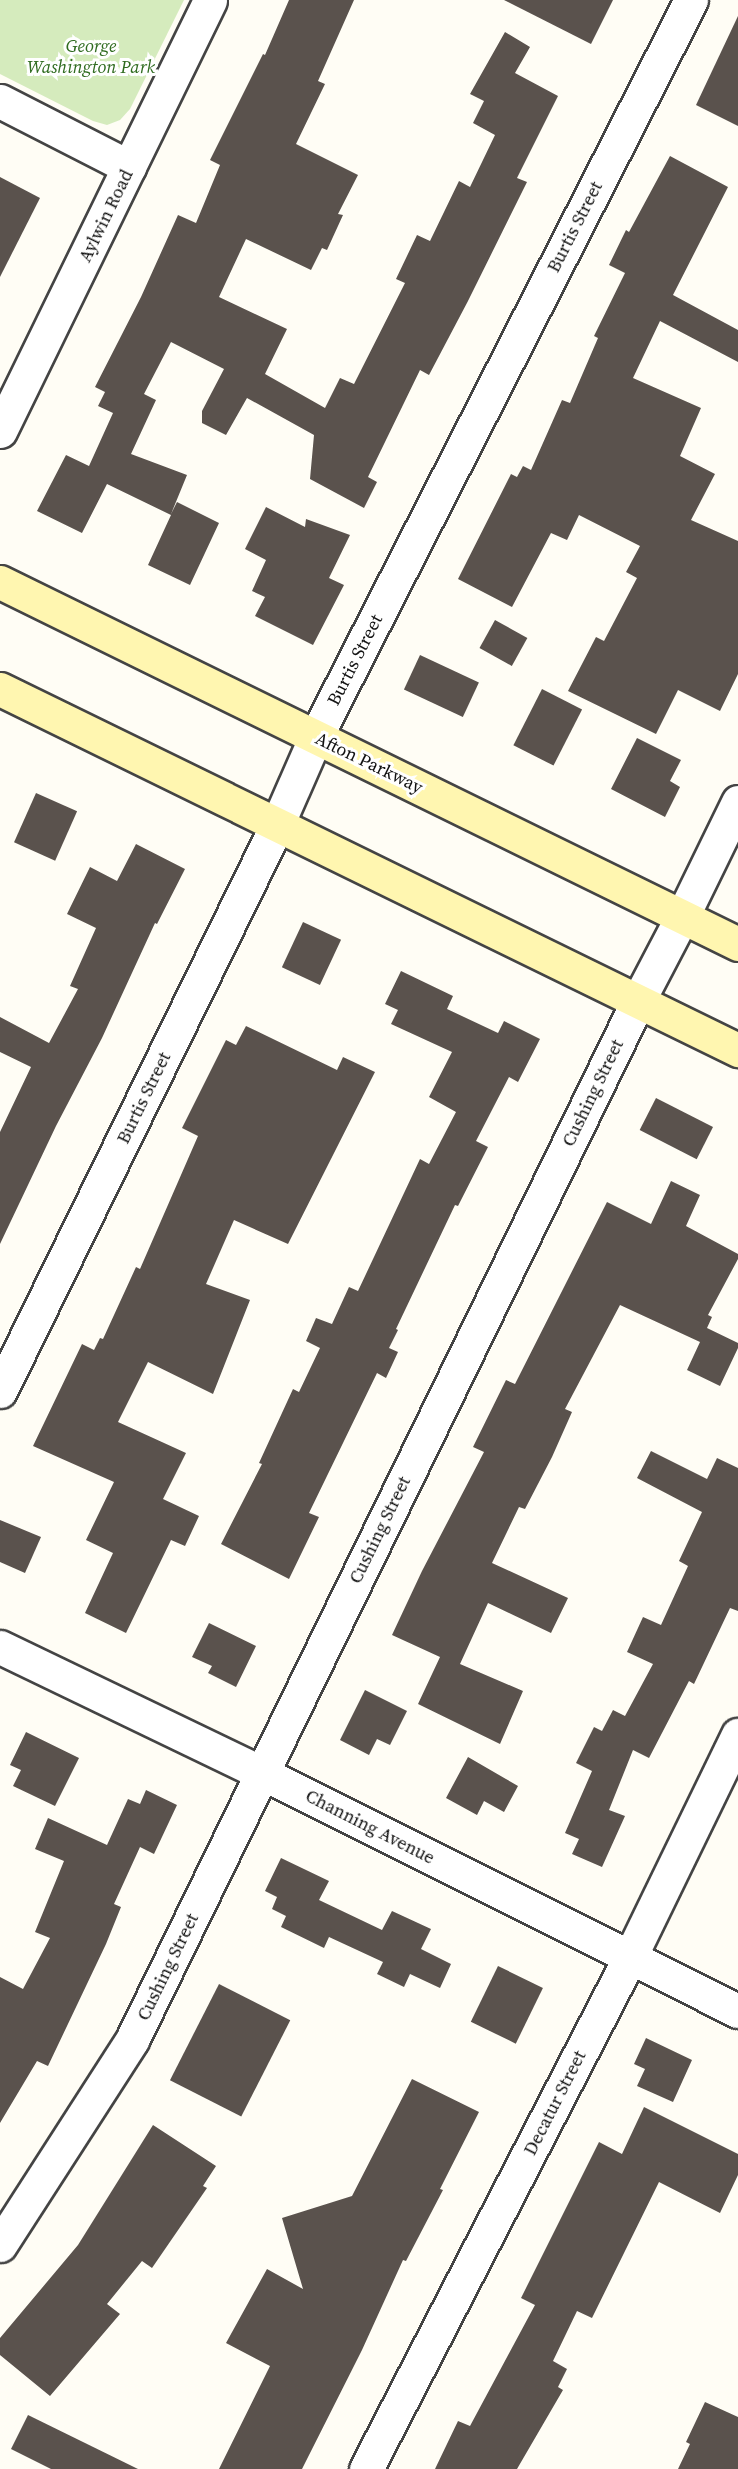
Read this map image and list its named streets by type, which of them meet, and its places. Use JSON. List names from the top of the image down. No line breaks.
{"streets":{"street":["Aylwin Road","Burtis Street","Afton Parkway","Cushing Street","Channing Avenue","Decatur Street"]},"crossings":[["Burtis Street","Afton Parkway"],["Afton Parkway","Cushing Street"],["Cushing Street","Channing Avenue"],["Channing Avenue","Decatur Street"]],"parks":["George Washington Park"]}
